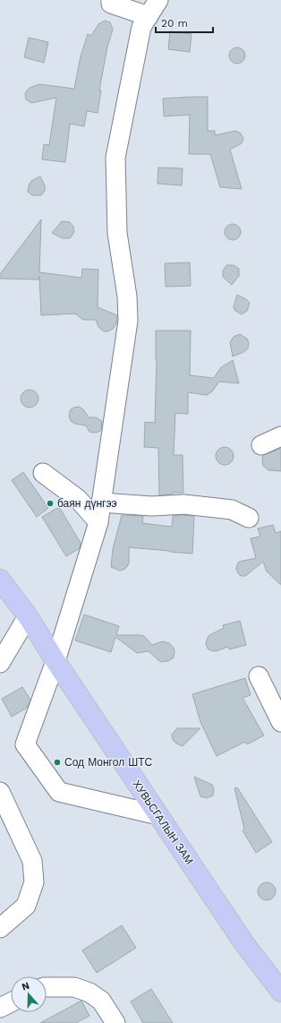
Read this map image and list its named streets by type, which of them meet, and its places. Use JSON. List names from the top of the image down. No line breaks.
{"streets":{"main road":["ХУВЬСГАЛЫН ЗАМ"]},"places":["баян дүнгээ","Сод Монгол ШТС"],"scale_bar":"20 m","north":"top"}
